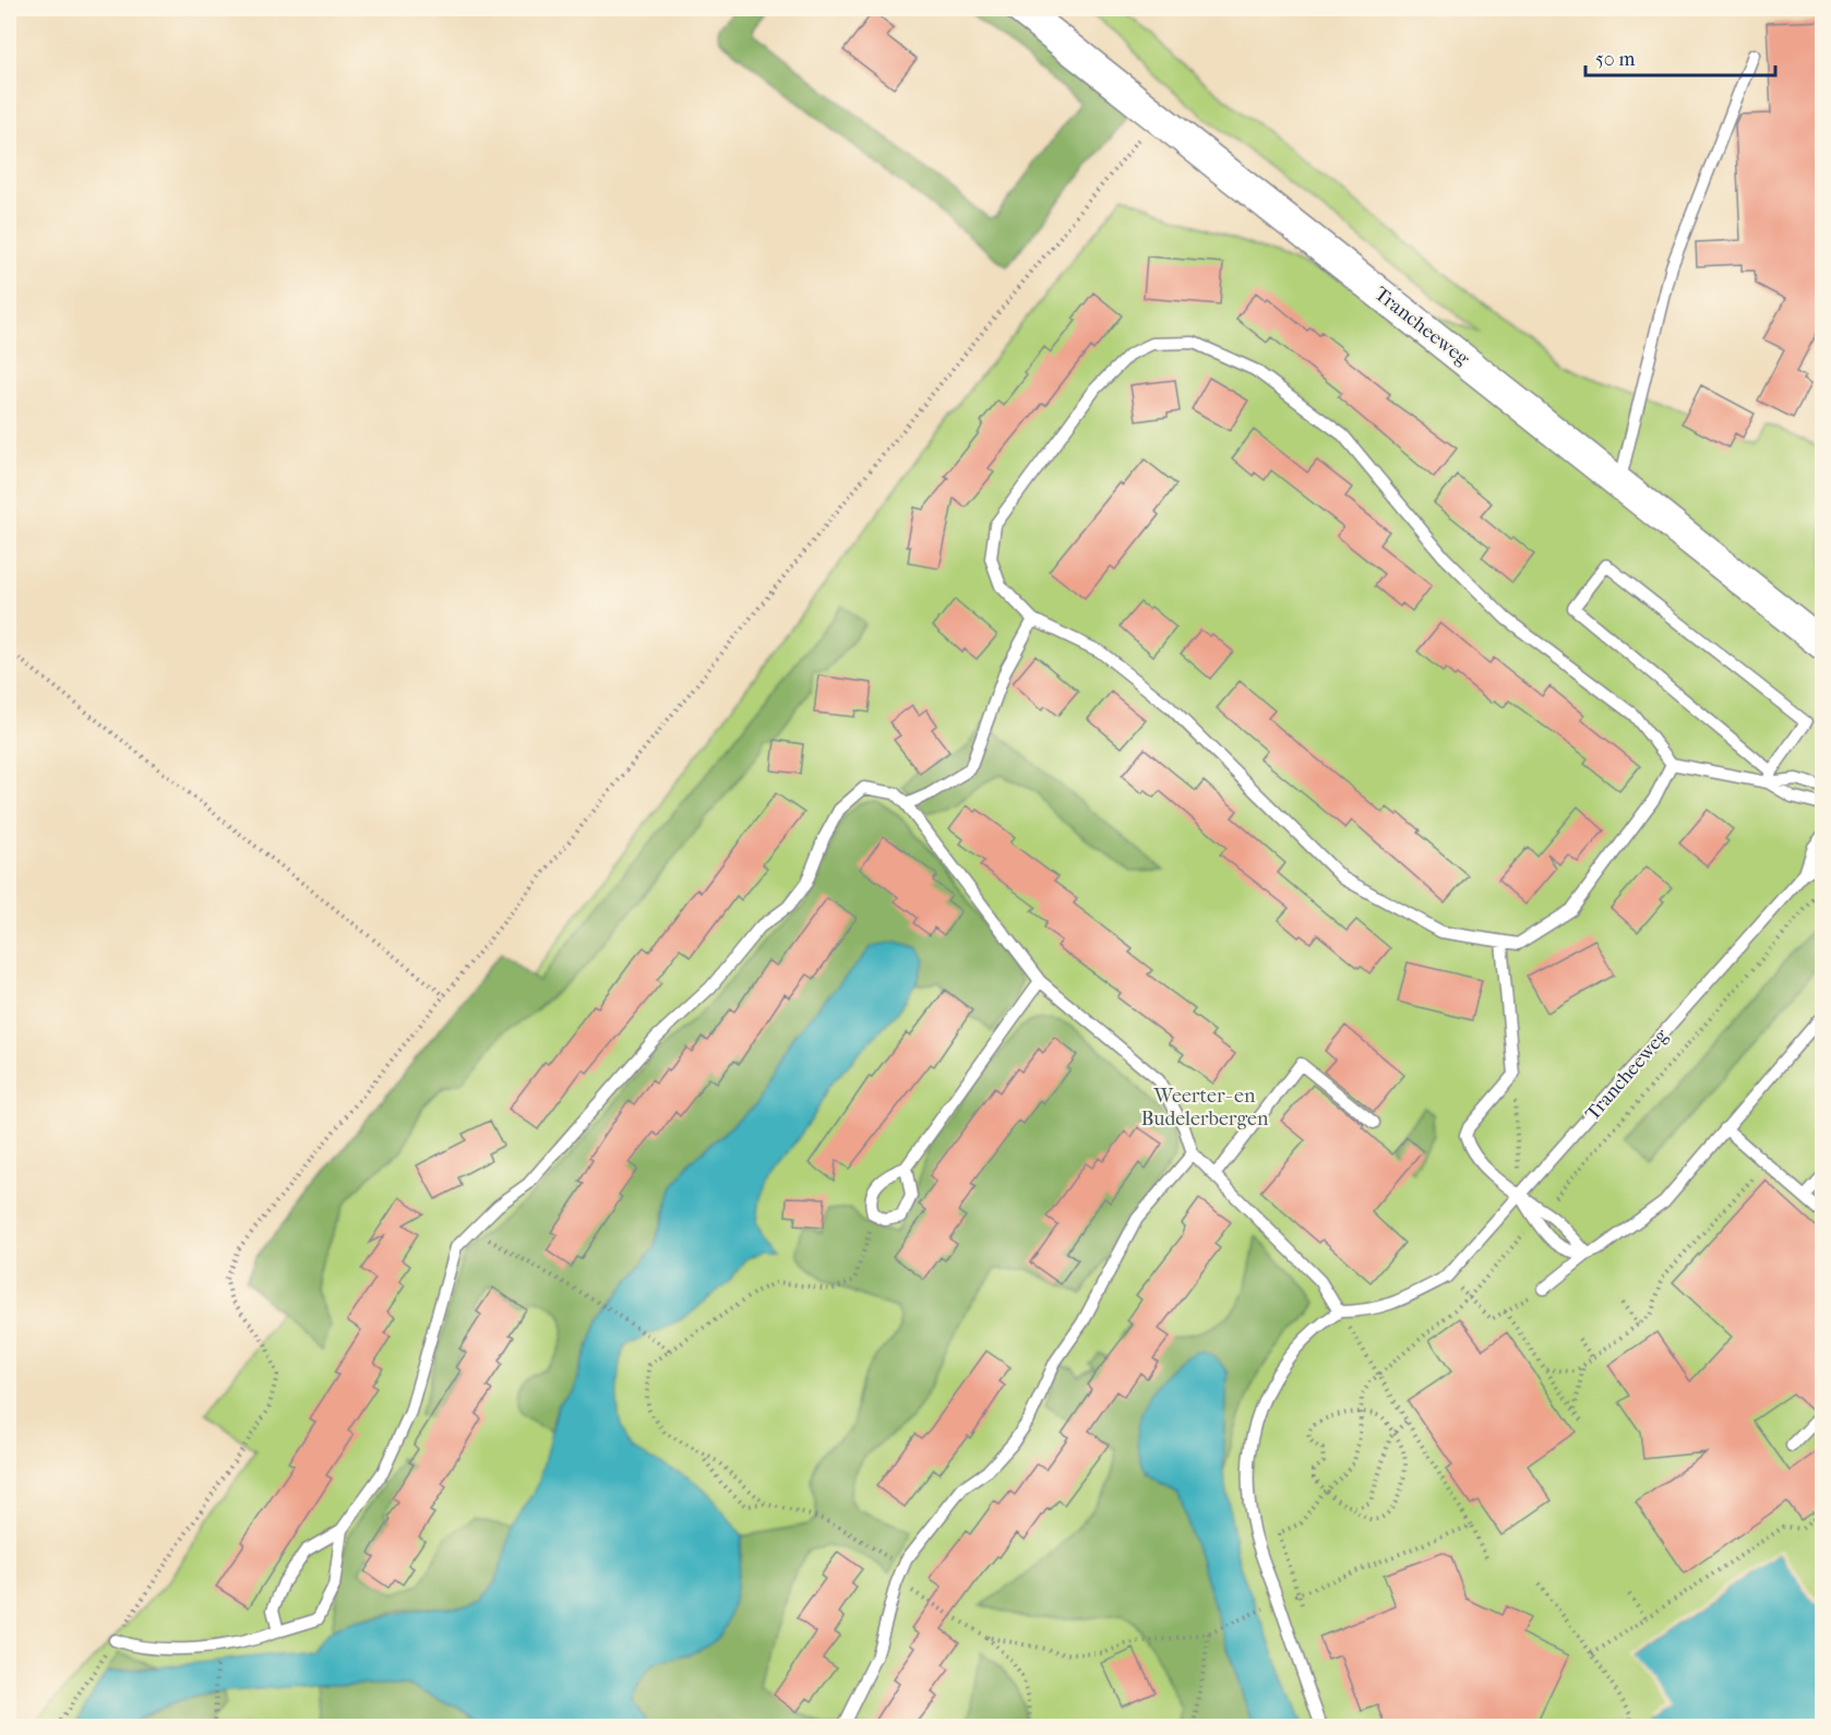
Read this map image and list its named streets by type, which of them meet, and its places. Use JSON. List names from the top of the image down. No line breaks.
{"streets":{"street":["Trancheeweg"]},"parks":["Weerter- en Budelerbergen"],"scale_bar":"50 m"}
